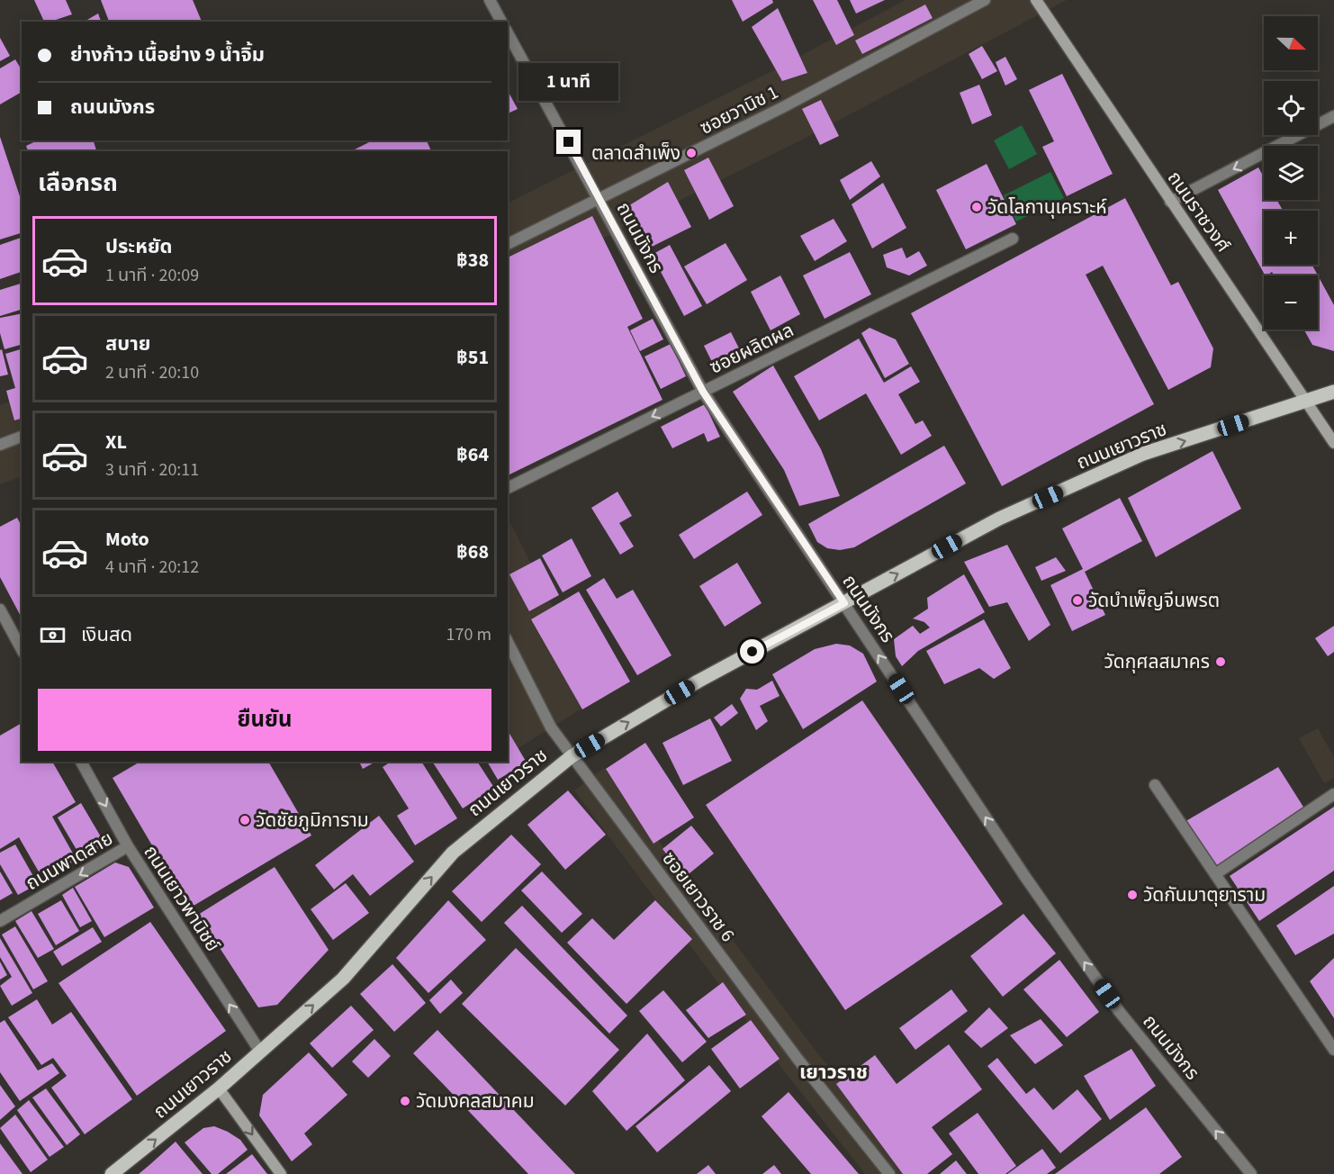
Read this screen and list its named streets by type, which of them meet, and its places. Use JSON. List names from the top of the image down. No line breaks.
{"streets":{"main road":["ถนนเยาวราช"],"street":["ซอยวานิช 1","ถนนราชวงศ์","ถนนมังกร","ซอยผลิตผล","ถนนพาดสาย","ซอยเยาวราช 6","ถนนเยาวพานิชย์"]},"crossings":[["ซอยวานิช 1","ถนนมังกร"],["ถนนราชวงศ์","ถนนเยาวราช"],["ถนนมังกร","ซอยผลิตผล"],["ถนนมังกร","ถนนเยาวราช"],["ถนนเยาวราช","ซอยเยาวราช 6"],["ถนนเยาวราช","ถนนเยาวพานิชย์"],["ถนนพาดสาย","ถนนเยาวพานิชย์"]],"one_way":["ถนนมังกร","ซอยผลิตผล","ถนนเยาวราช","ถนนพาดสาย"],"districts":["เยาวราช"],"places":["ตลาดสำเพ็ง","วัดโลกานุเคราะห์","วัดบำเพ็ญจีนพรต","วัดกุศลสมาคร","วัดชัยภูมิการาม","วัดกันมาตุยาราม","วัดมงคลสมาคม"],"north":"right","page":{"map_buttons":["+","−"],"banner":["ย่างก้าว เนื้อย่าง 9 น้ำจิ้ม","ถนนมังกร"],"bubble":"1 นาที","heading":"เลือกรถ","list":[{"name":"ประหยัด","note":"1 นาที · 20:09","value":"฿38"},{"name":"สบาย","note":"2 นาที · 20:10","value":"฿51"},{"name":"XL","note":"3 นาที · 20:11","value":"฿64"},{"name":"Moto","note":"4 นาที · 20:12","value":"฿68"}],"pay":["เงินสด","170 m"],"buttons":"ยืนยัน"}}
